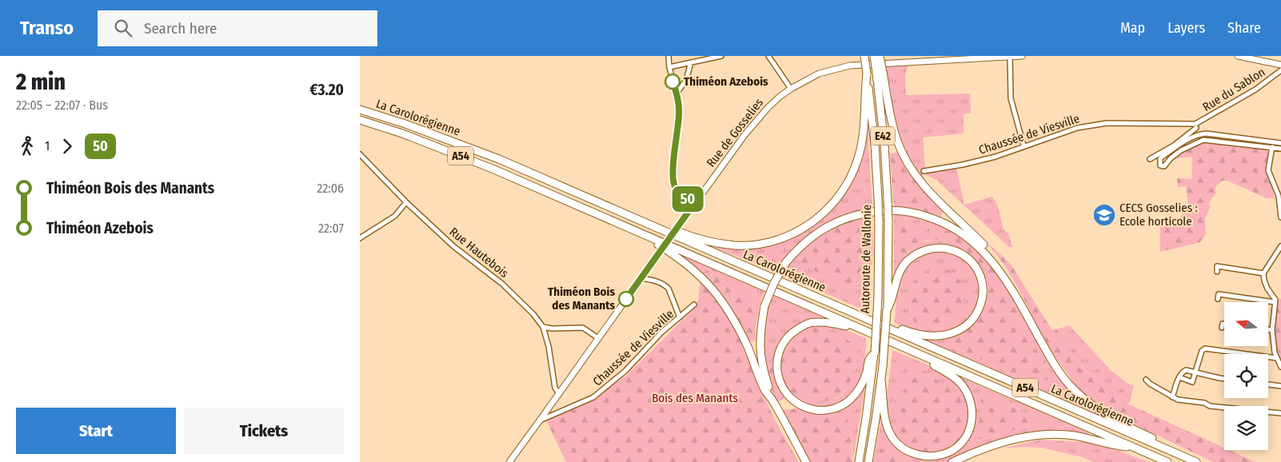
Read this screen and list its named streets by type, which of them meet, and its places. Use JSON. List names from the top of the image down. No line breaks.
{"streets":{"highway":["La Carolorégienne","E42","A54","Autoroute de Wallonie"],"street":["Rue du Sablon","Rue de Gosselies","Chaussée de Viesville","Rue Hautebois"]},"crossings":[["Rue du Sablon","Chaussée de Viesville"],["Rue de Gosselies","Chaussée de Viesville"]],"parks":["Bois des Manants"],"places":{"other":["Thiméon Azebois","Thiméon Bois des Manants"],"school or university":["CECS Gosselies : Ecole horticole"]},"lines":["bus line 50"],"north":"left","page":{"header":"Transo","search":"Search here","nav":["Map","Layers","Share"],"heading":["2 min","22:05 – 22:07 · Bus","€3.20"],"on_map":"50","legs":["1","50"],"list":[{"name":"Thiméon Bois des Manants","value":"22:06"},{"name":"Thiméon Azebois","value":"22:07"}],"buttons":["Start","Tickets"]}}
